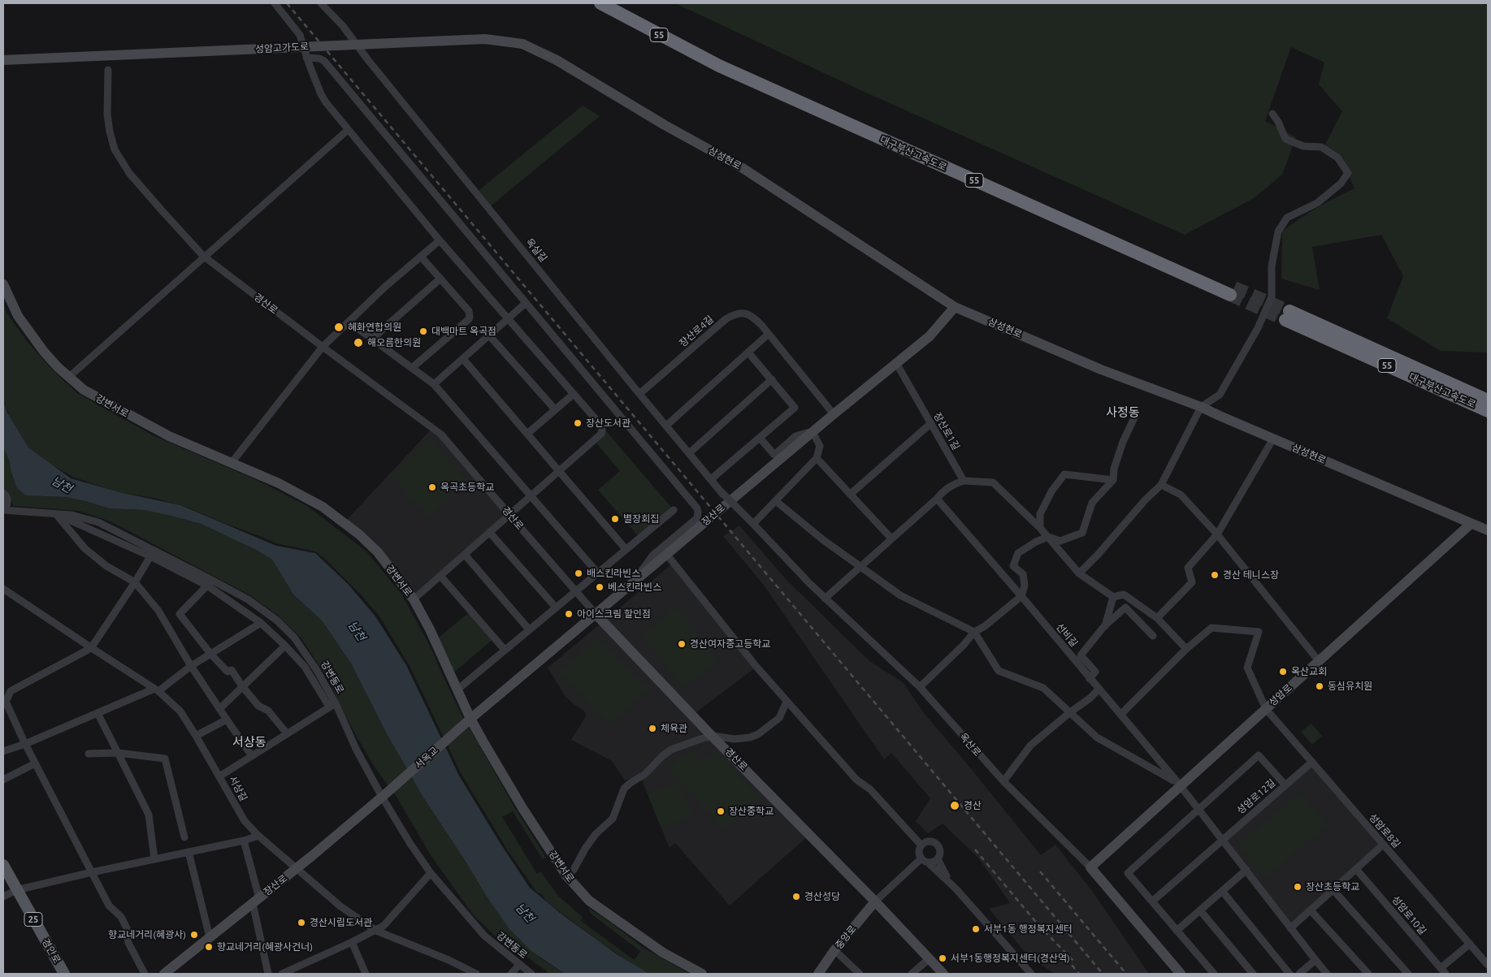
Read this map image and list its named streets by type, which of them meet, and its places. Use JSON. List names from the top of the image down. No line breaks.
{"streets":{"highway":["55","대구부산고속도로"],"main road":["25","경안로"],"street":["성암고가도로","삼성현로","옥실길","경산로","장산로4길","강변서로","장산로1길","장산로","선비길","강변동로","성암로","옥산로","서옥교","서상길","성암로12길","성암로8길","성암로10길","중앙로"]},"crossings":[["성암고가도로","삼성현로"],["삼성현로","장산로"],["삼성현로","성암로"],["옥실길","장산로4길"],["옥실길","옥산로"],["경산로","장산로"],["경산로","중앙로"],["장산로4길","장산로"],["강변서로","장산로"],["강변서로","서옥교"],["장산로1길","장산로"],["장산로","강변동로"],["장산로","서옥교"],["장산로","서상길"],["선비길","성암로"],["강변동로","서옥교"],["성암로","옥산로"],["성암로","성암로8길"]],"districts":["사정동","서상동"],"water":["남천"],"places":["혜화연합의원","대백마트 옥곡점","해오름한의원","장산도서관","옥곡초등학교","별장회집","배스킨라빈스","경산 테니스장","베스킨라빈스","아이스크림 할인점","경산여자중고등학교","옥산교회","동심유치원","체육관","경산","장산중학교","장산초등학교","경산성당","경산시립도서관","서부1동 행정복지센터","향교네거리(혜광사)","향교네거리(혜광사건너)","서부1동행정복지센터(경산역)"]}
